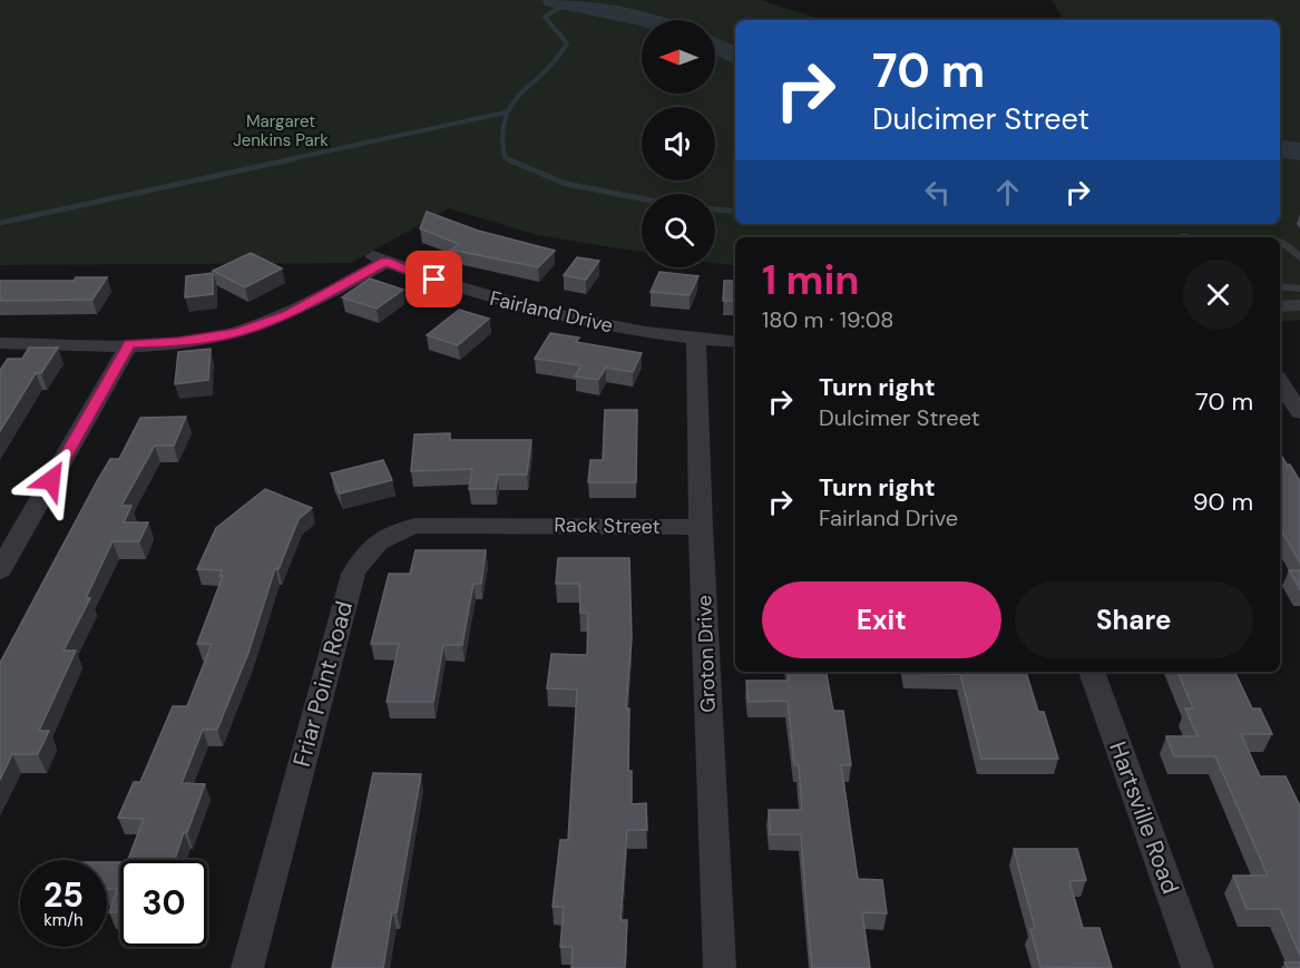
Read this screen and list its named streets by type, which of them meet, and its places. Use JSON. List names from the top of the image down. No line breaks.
{"streets":{"street":["Fairland Drive","Rack Street","Groton Drive","Friar Point Road","Hartsville Road"]},"crossings":[["Fairland Drive","Groton Drive"],["Rack Street","Groton Drive"],["Rack Street","Friar Point Road"]],"parks":["Margaret Jenkins Park"],"north":"left","page":{"turn":["70 m","Dulcimer Street"],"heading":["1 min","180 m · 19:08"],"list":[{"name":"Turn right","note":"Dulcimer Street","value":"70 m"},{"name":"Turn right","note":"Fairland Drive","value":"90 m"}],"buttons":["Exit","Share"],"speed":"25 km/h","limit":"30"}}
